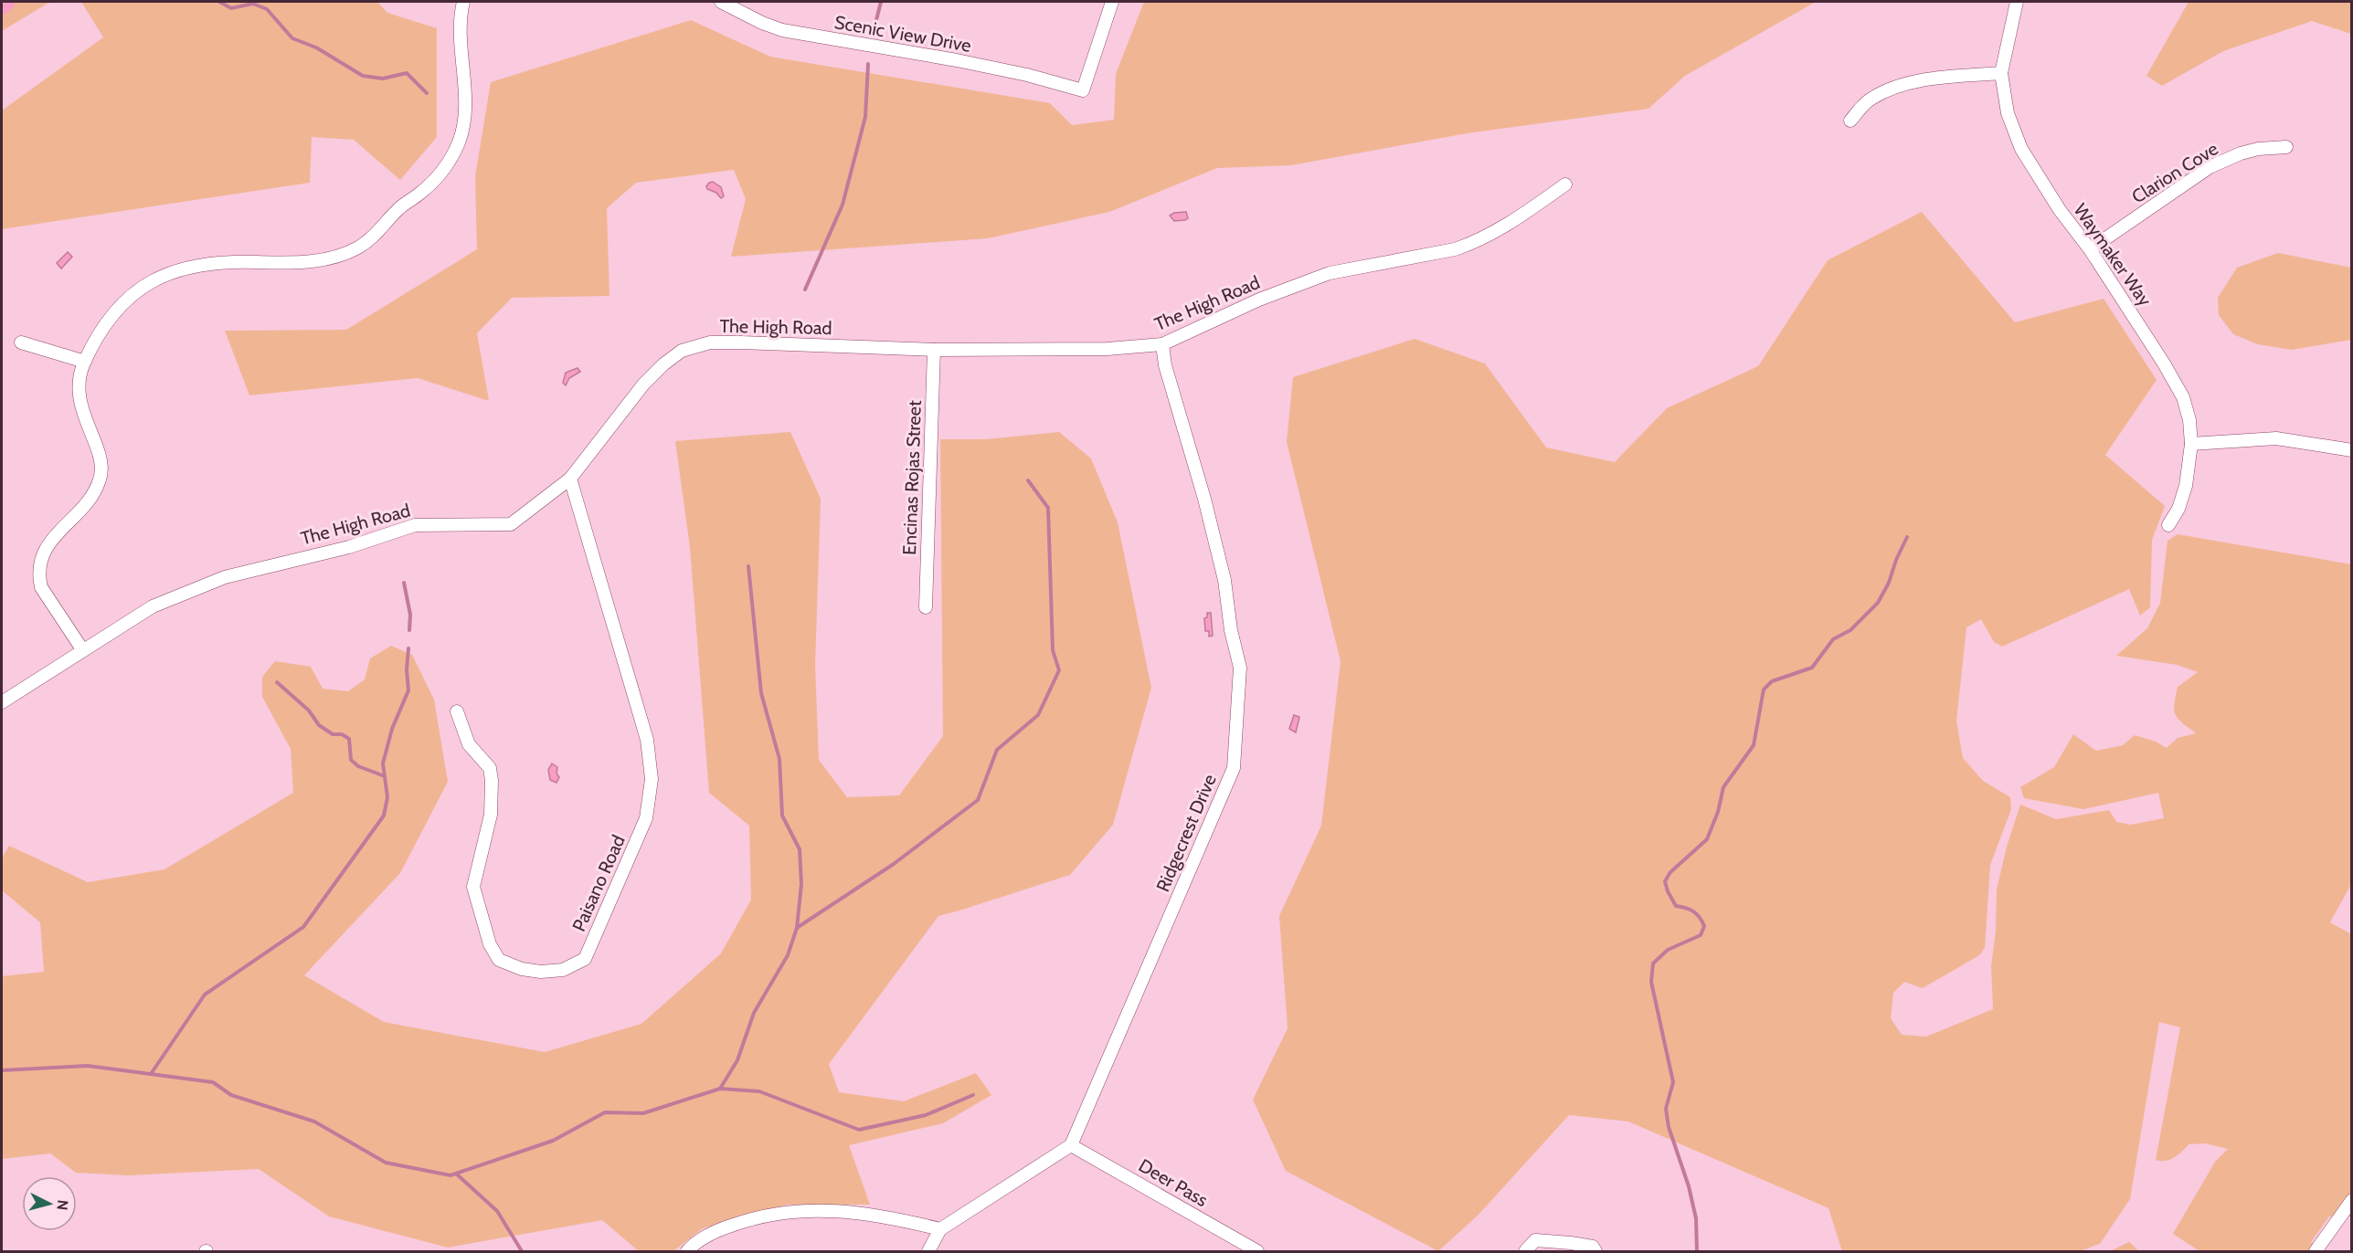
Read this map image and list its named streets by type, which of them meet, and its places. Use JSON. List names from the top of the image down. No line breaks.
{"streets":{"street":["Scenic View Drive","Clarion Cove","Waymaker Way","The High Road","Encinas Rojas Street","Ridgecrest Drive","Paisano Road","Deer Pass"]},"crossings":[["Clarion Cove","Waymaker Way"],["The High Road","Encinas Rojas Street"],["The High Road","Ridgecrest Drive"],["The High Road","Paisano Road"],["Ridgecrest Drive","Deer Pass"]],"north":"right"}
